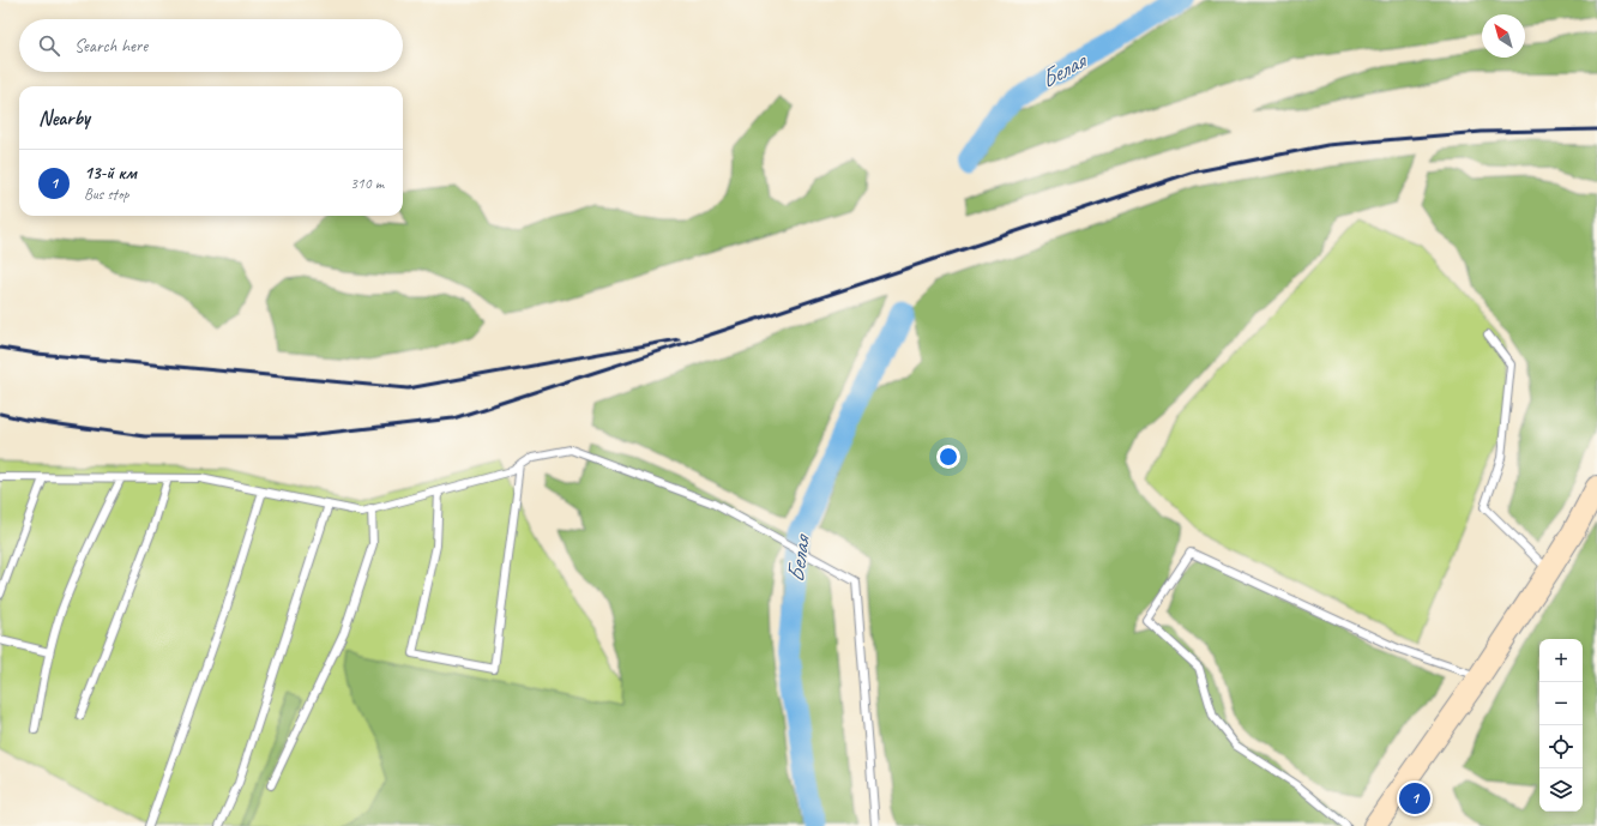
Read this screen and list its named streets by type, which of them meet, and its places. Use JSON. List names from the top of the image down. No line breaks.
{"water":["Белая"],"north":"top left","page":{"search":"Search here","heading":"Nearby","list":[{"mark":"1","name":"13-й км","note":"Bus stop","value":"310 m"}],"map_buttons":["+","−"],"pins":"1"}}
